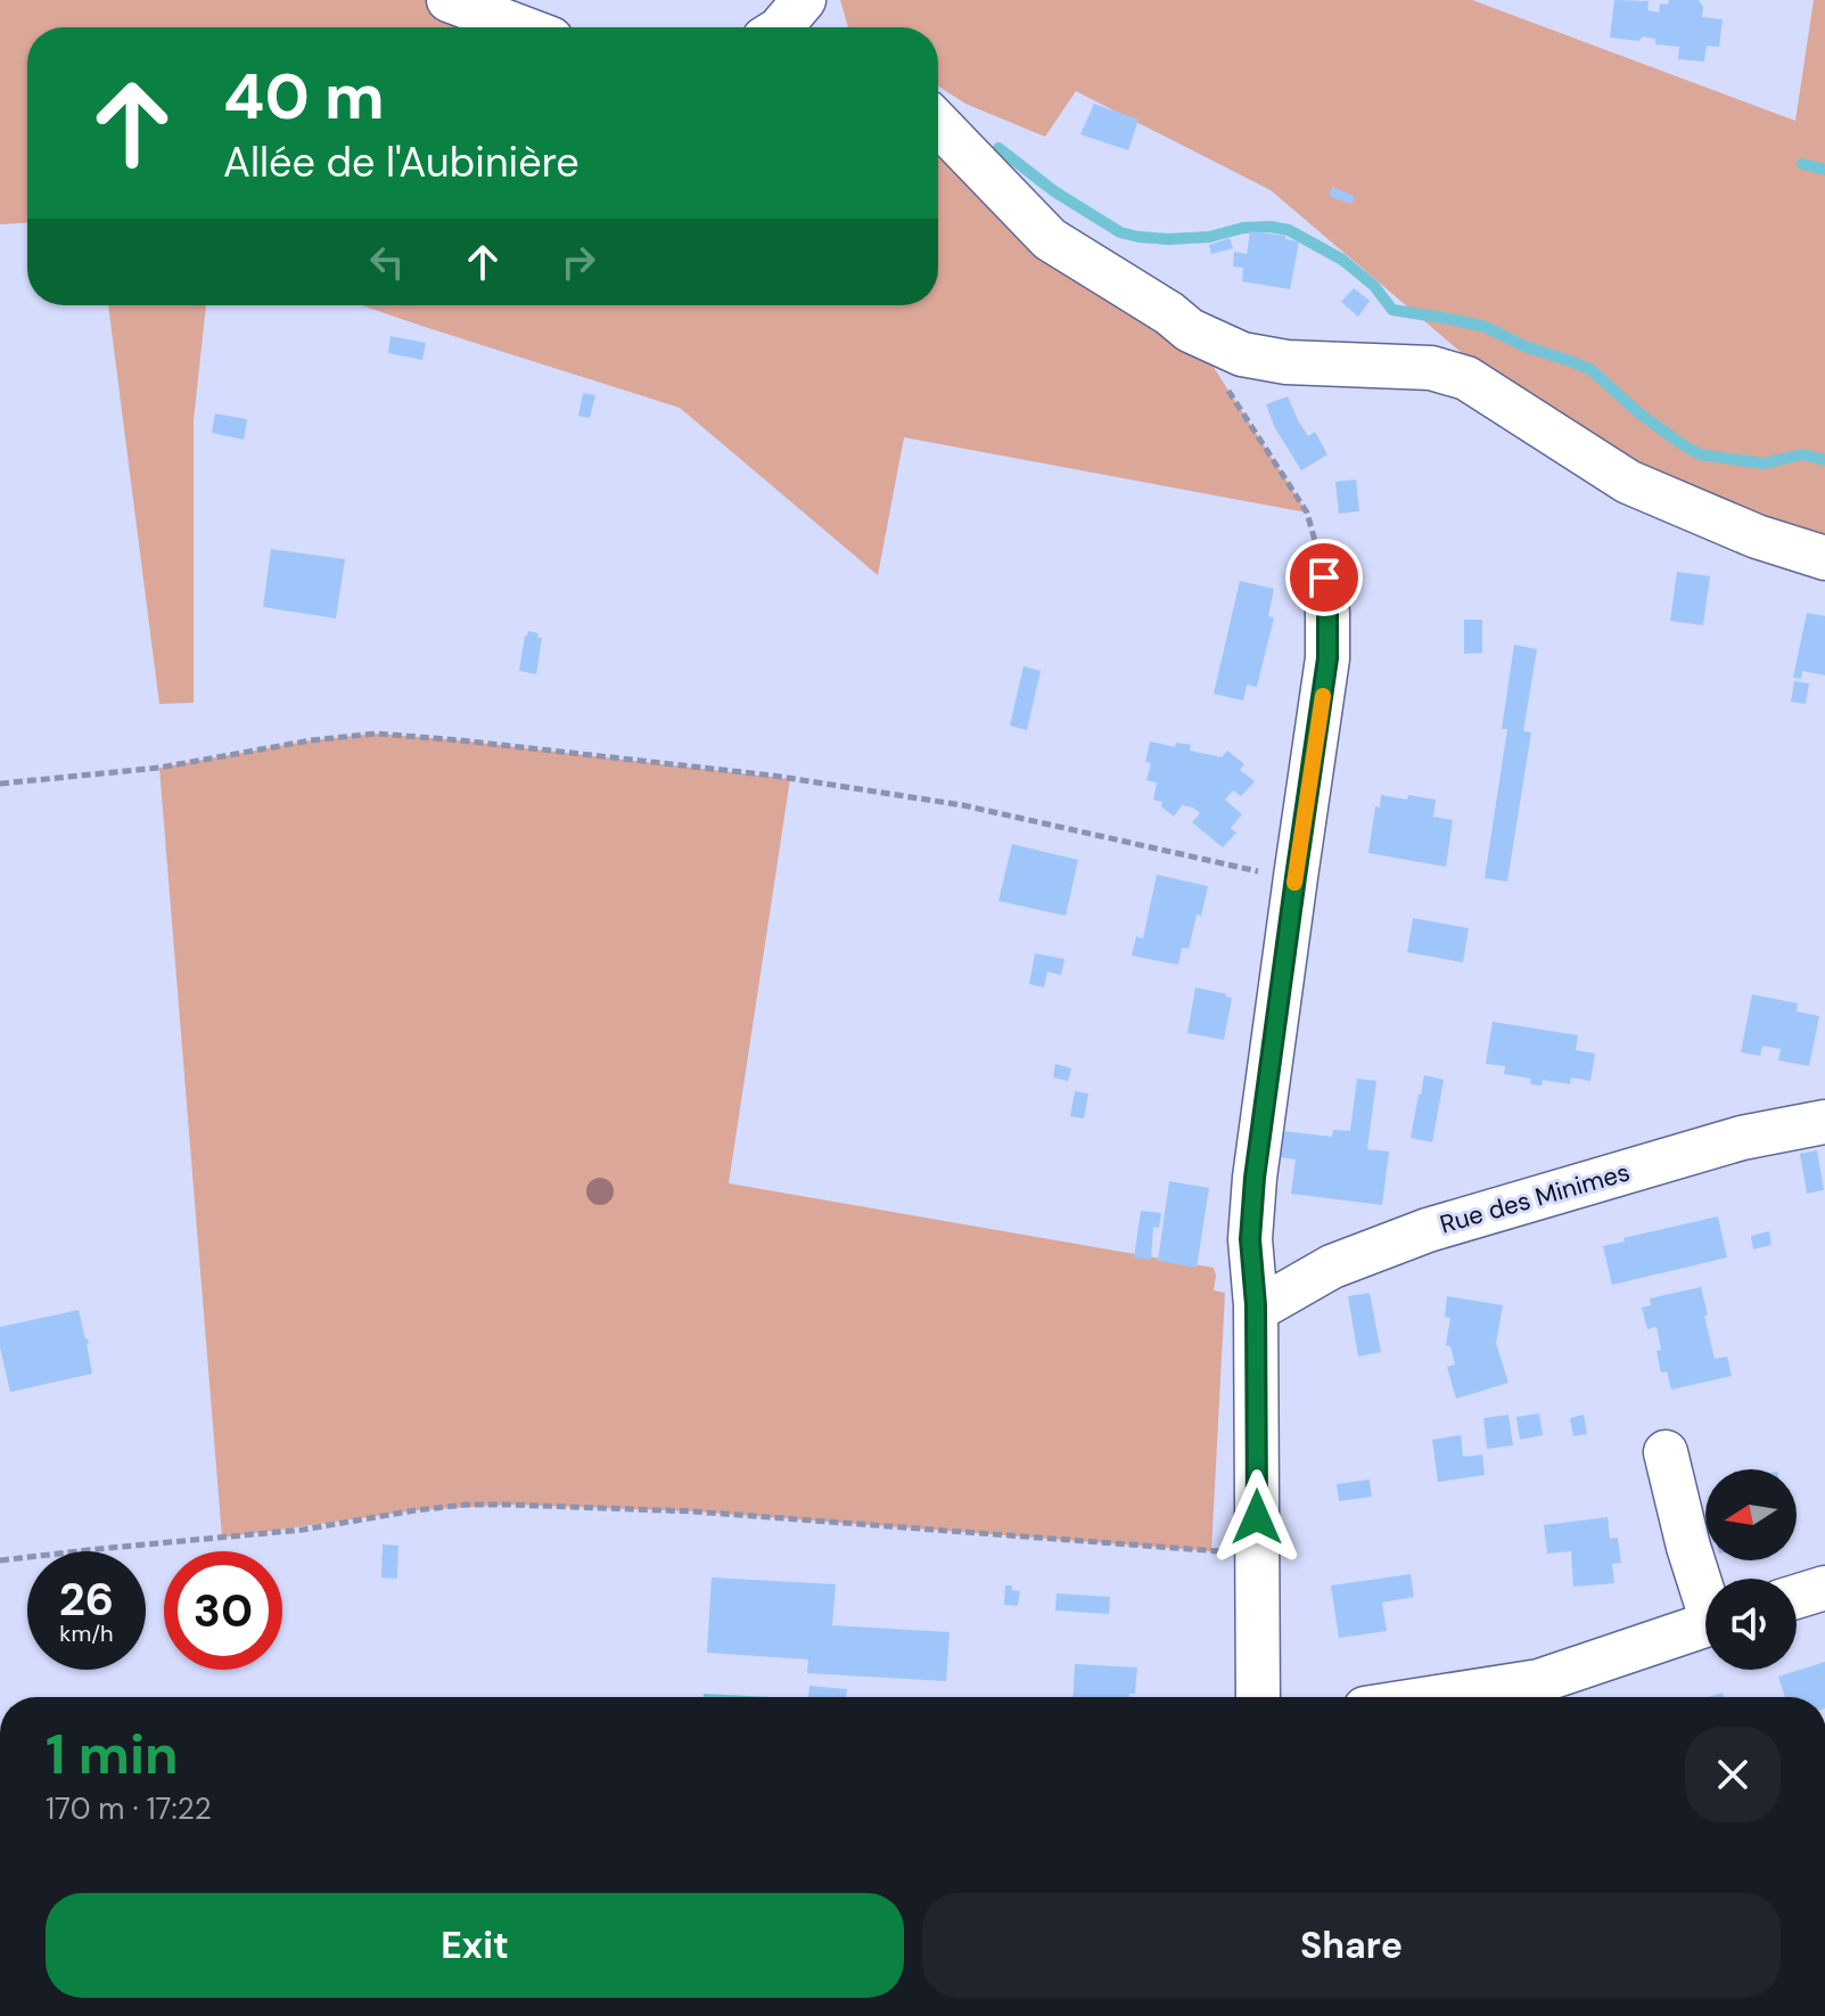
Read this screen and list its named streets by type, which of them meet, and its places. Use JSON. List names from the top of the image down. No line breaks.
{"streets":{"street":["Rue des Minimes"]},"north":"left","page":{"turn":["40 m","Allée de l'Aubinière"],"speed":"26 km/h","limit":"30","heading":["1 min","170 m · 17:22"],"buttons":["Exit","Share"]}}
